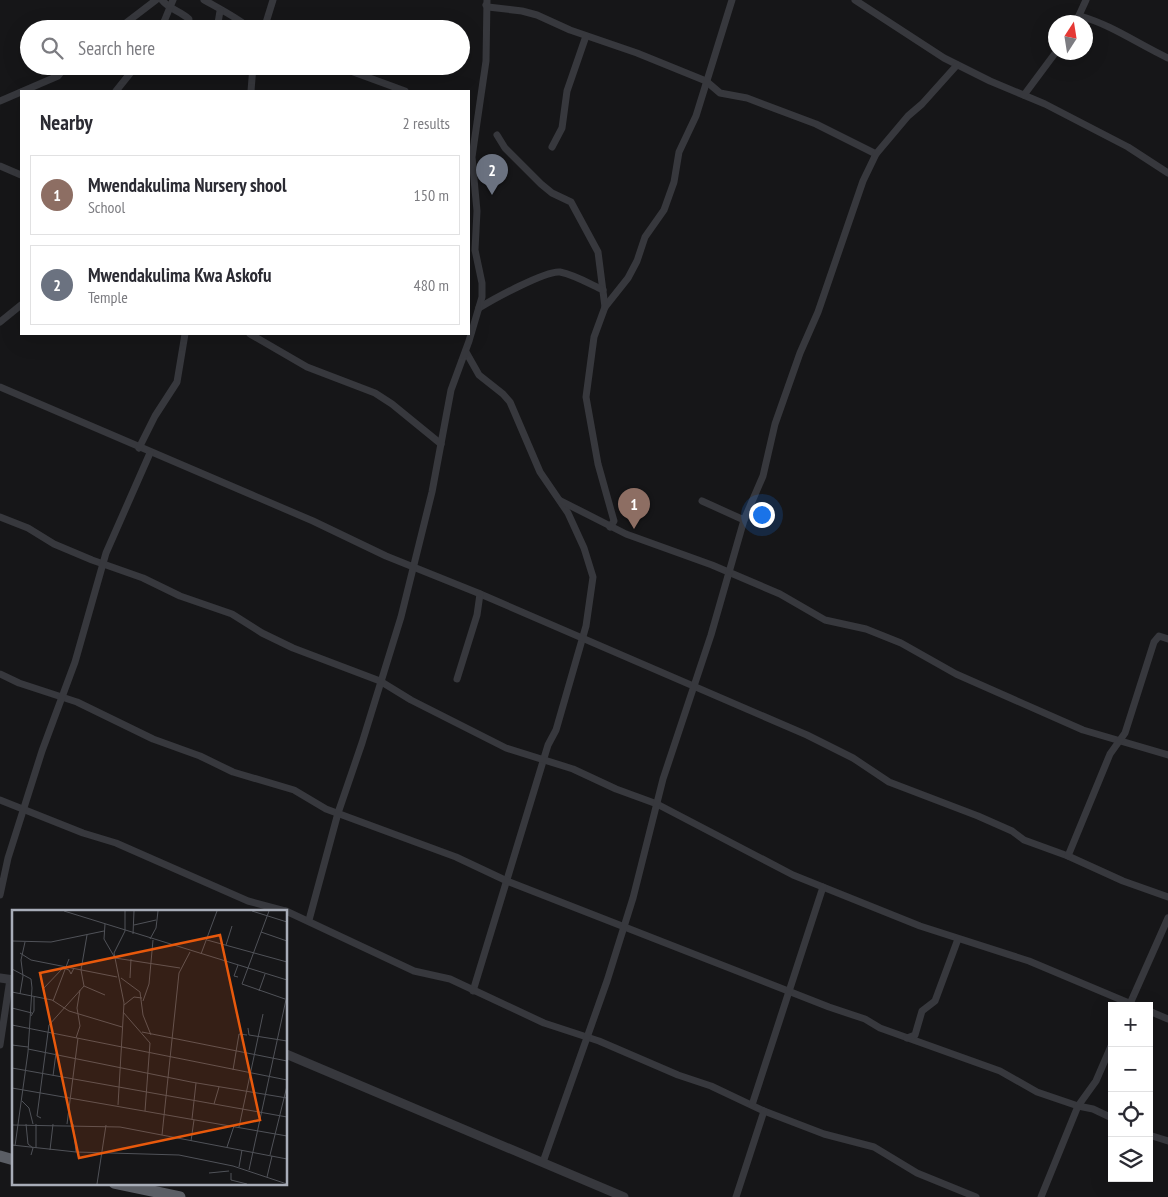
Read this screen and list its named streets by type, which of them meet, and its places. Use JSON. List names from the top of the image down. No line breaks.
{"north":"top","page":{"search":"Search here","heading":["Nearby","2 results"],"pins":["2","1"],"list":[{"mark":"1","name":"Mwendakulima Nursery shool","note":"School","value":"150 m"},{"mark":"2","name":"Mwendakulima Kwa Askofu","note":"Temple","value":"480 m"}],"map_buttons":["+","−"]}}
